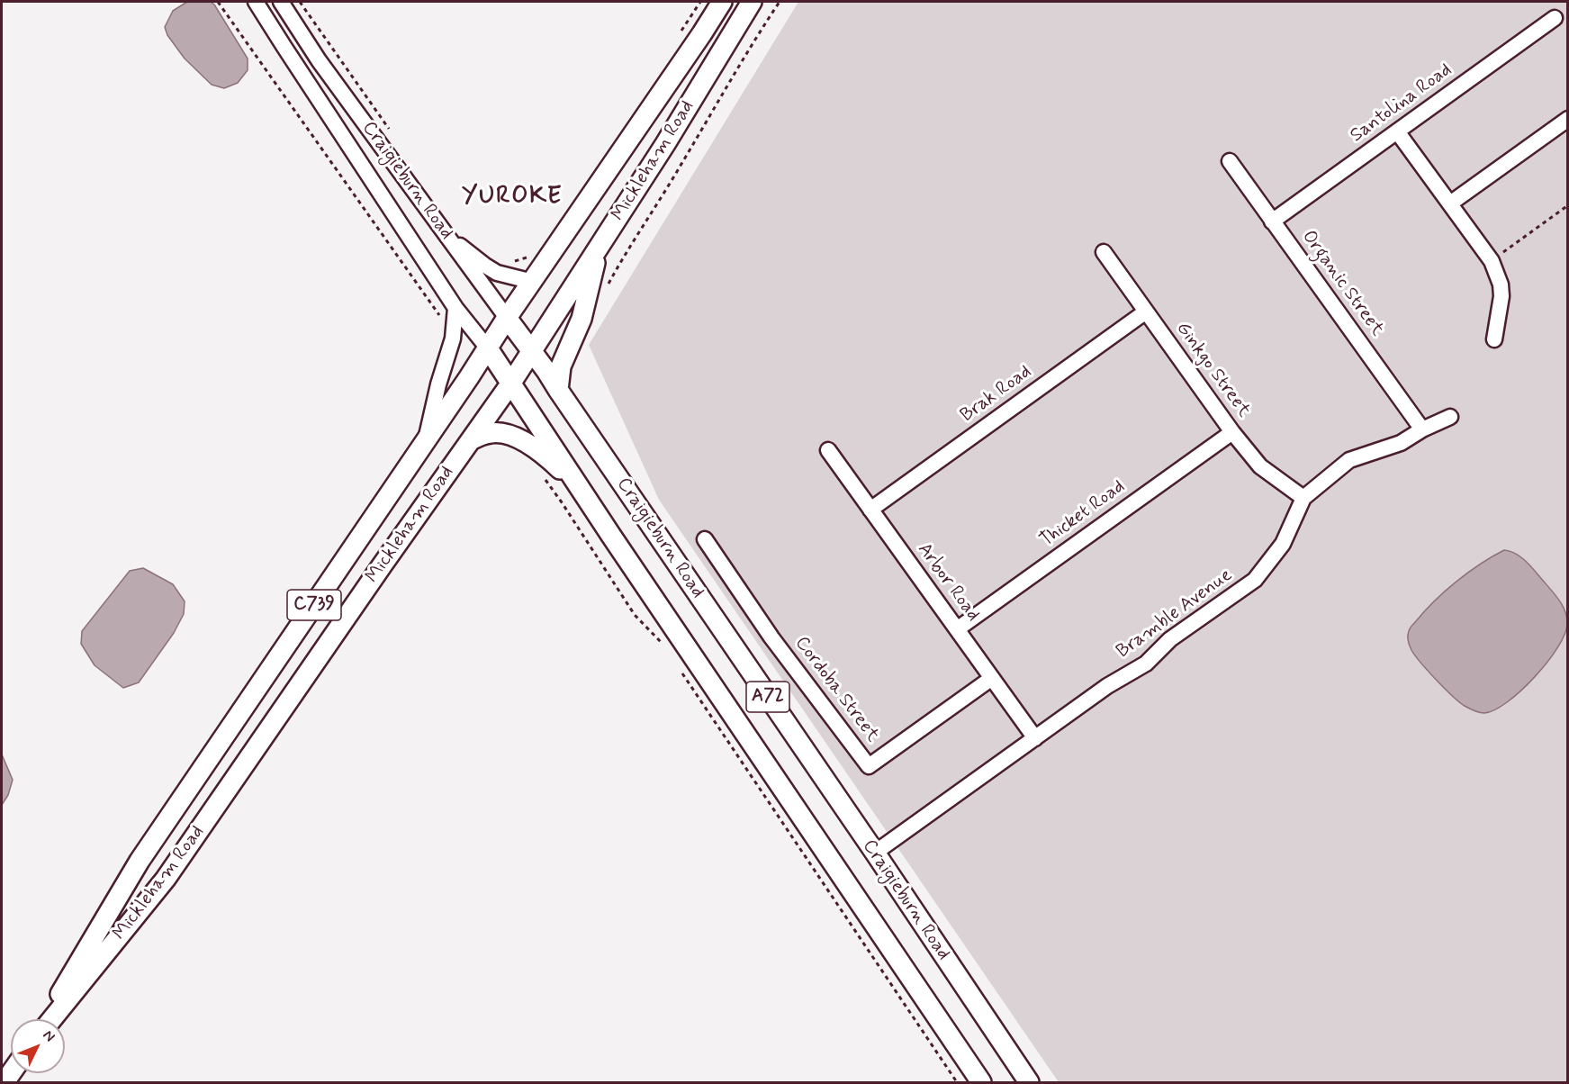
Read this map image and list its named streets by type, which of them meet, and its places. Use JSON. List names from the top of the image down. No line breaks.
{"streets":{"main road":["Mickleham Road","Craigieburn Road","C739","A72"],"street":["Santolina Road","Organic Street","Ginkgo Street","Brak Road","Thicket Road","Arbor Road","Bramble Avenue","Cordoba Street"]},"crossings":[["Santolina Road","Organic Street"],["Mickleham Road","Craigieburn Road"],["Craigieburn Road","Bramble Avenue"],["Organic Street","Bramble Avenue"],["Ginkgo Street","Brak Road"],["Ginkgo Street","Thicket Road"],["Ginkgo Street","Bramble Avenue"],["Brak Road","Arbor Road"],["Thicket Road","Arbor Road"],["Arbor Road","Bramble Avenue"],["Arbor Road","Cordoba Street"]],"districts":["YUROKE"],"north":"top right"}
